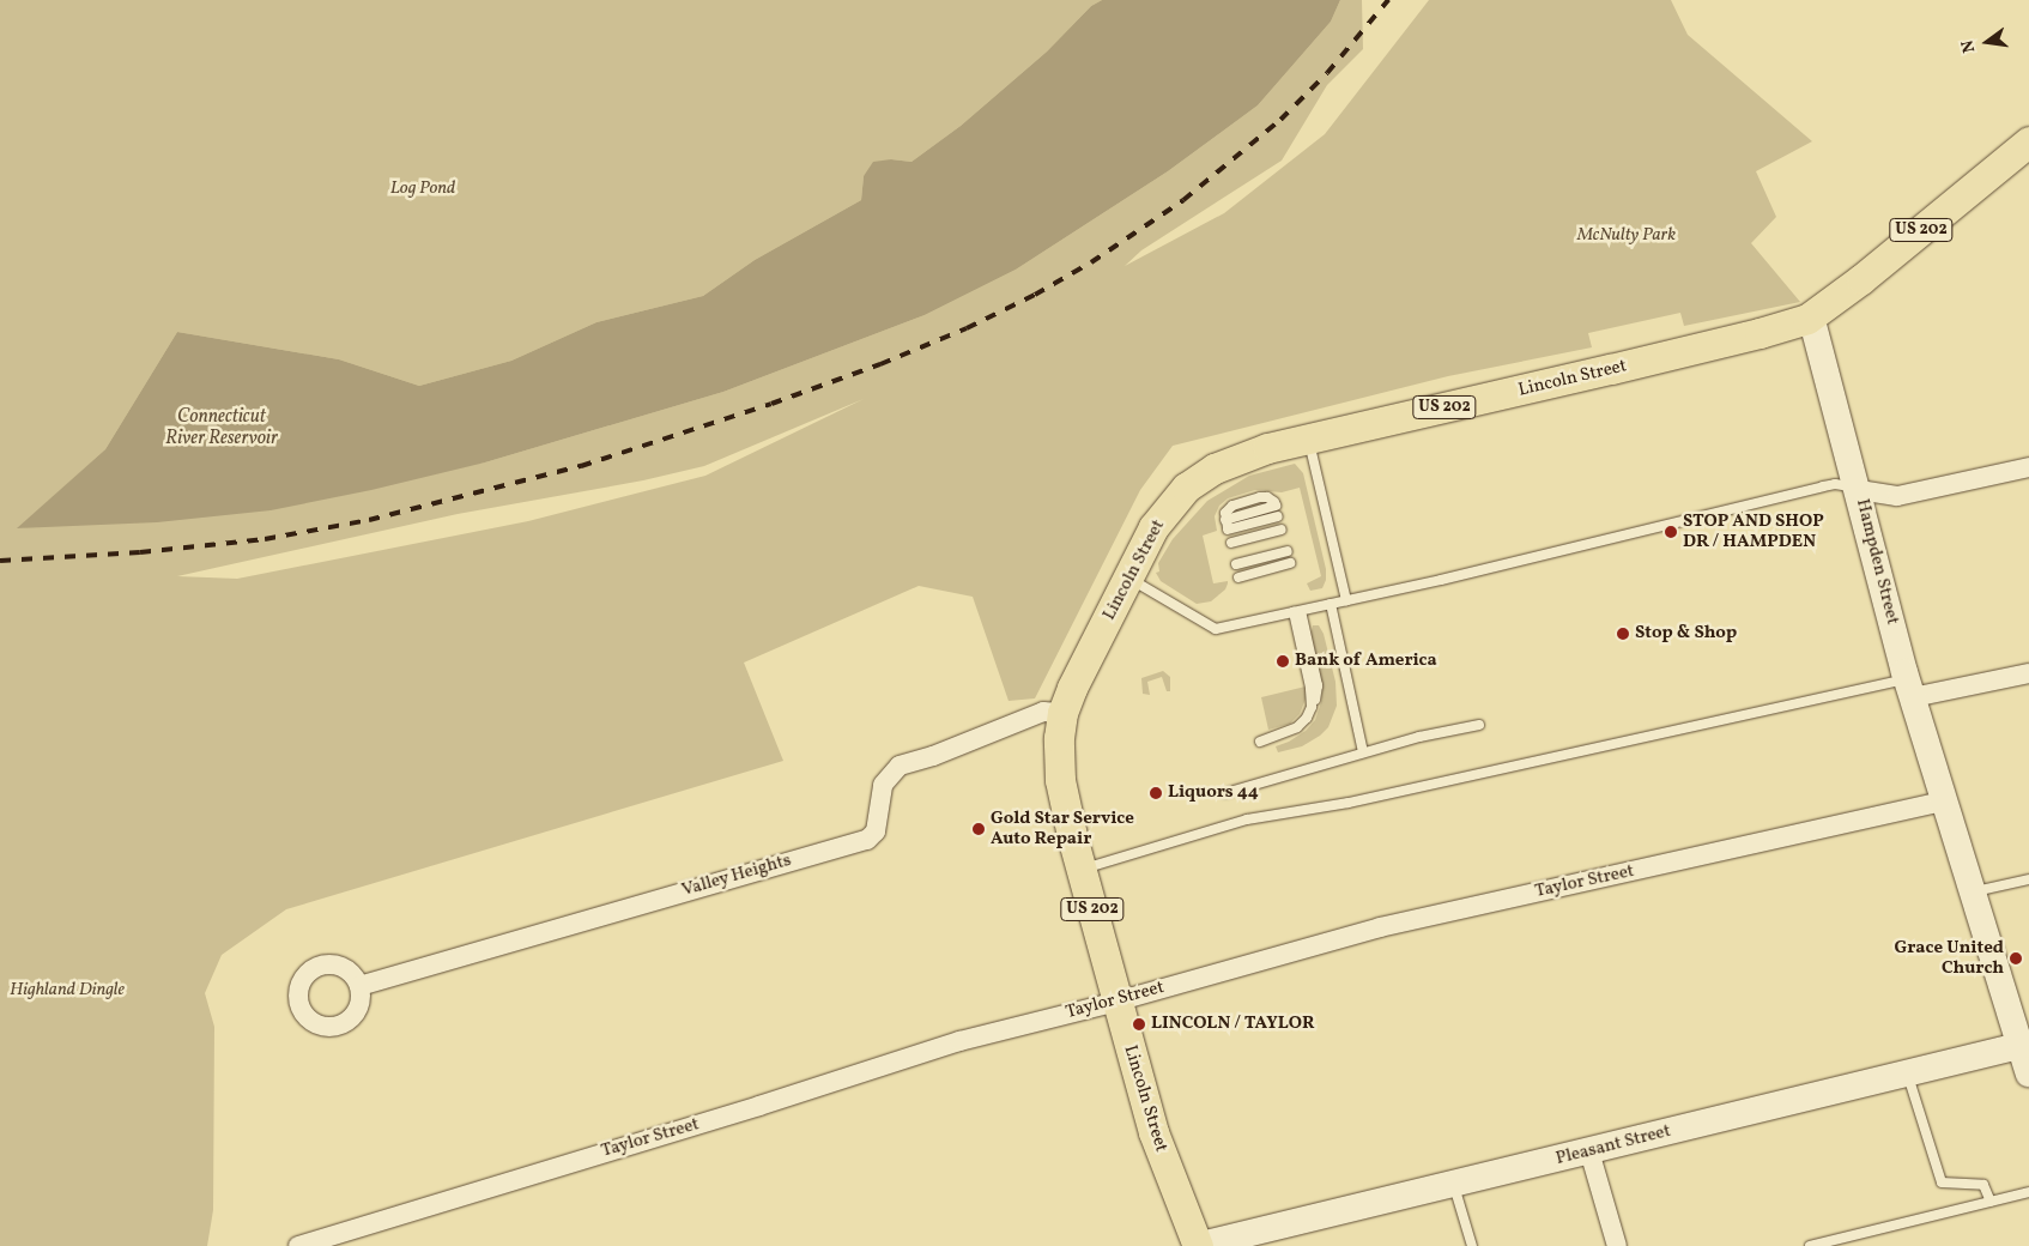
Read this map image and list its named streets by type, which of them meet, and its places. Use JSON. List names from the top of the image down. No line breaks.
{"streets":{"main road":["US 202","Lincoln Street"],"street":["Hampden Street","Valley Heights","Taylor Street","Pleasant Street"]},"crossings":[["US 202","Lincoln Street"],["US 202","Hampden Street"],["Lincoln Street","Hampden Street"],["Lincoln Street","Valley Heights"],["Lincoln Street","Taylor Street"],["Lincoln Street","Pleasant Street"],["Hampden Street","Taylor Street"],["Hampden Street","Pleasant Street"]],"water":["Connecticut River Reservoir"],"parks":["Log Pond","McNulty Park","Highland Dingle"],"places":["STOP AND SHOP DR / HAMPDEN","Stop & Shop","Bank of America","Liquors 44","Gold Star Service Auto Repair","Grace United Church","LINCOLN / TAYLOR"],"north":"left"}
